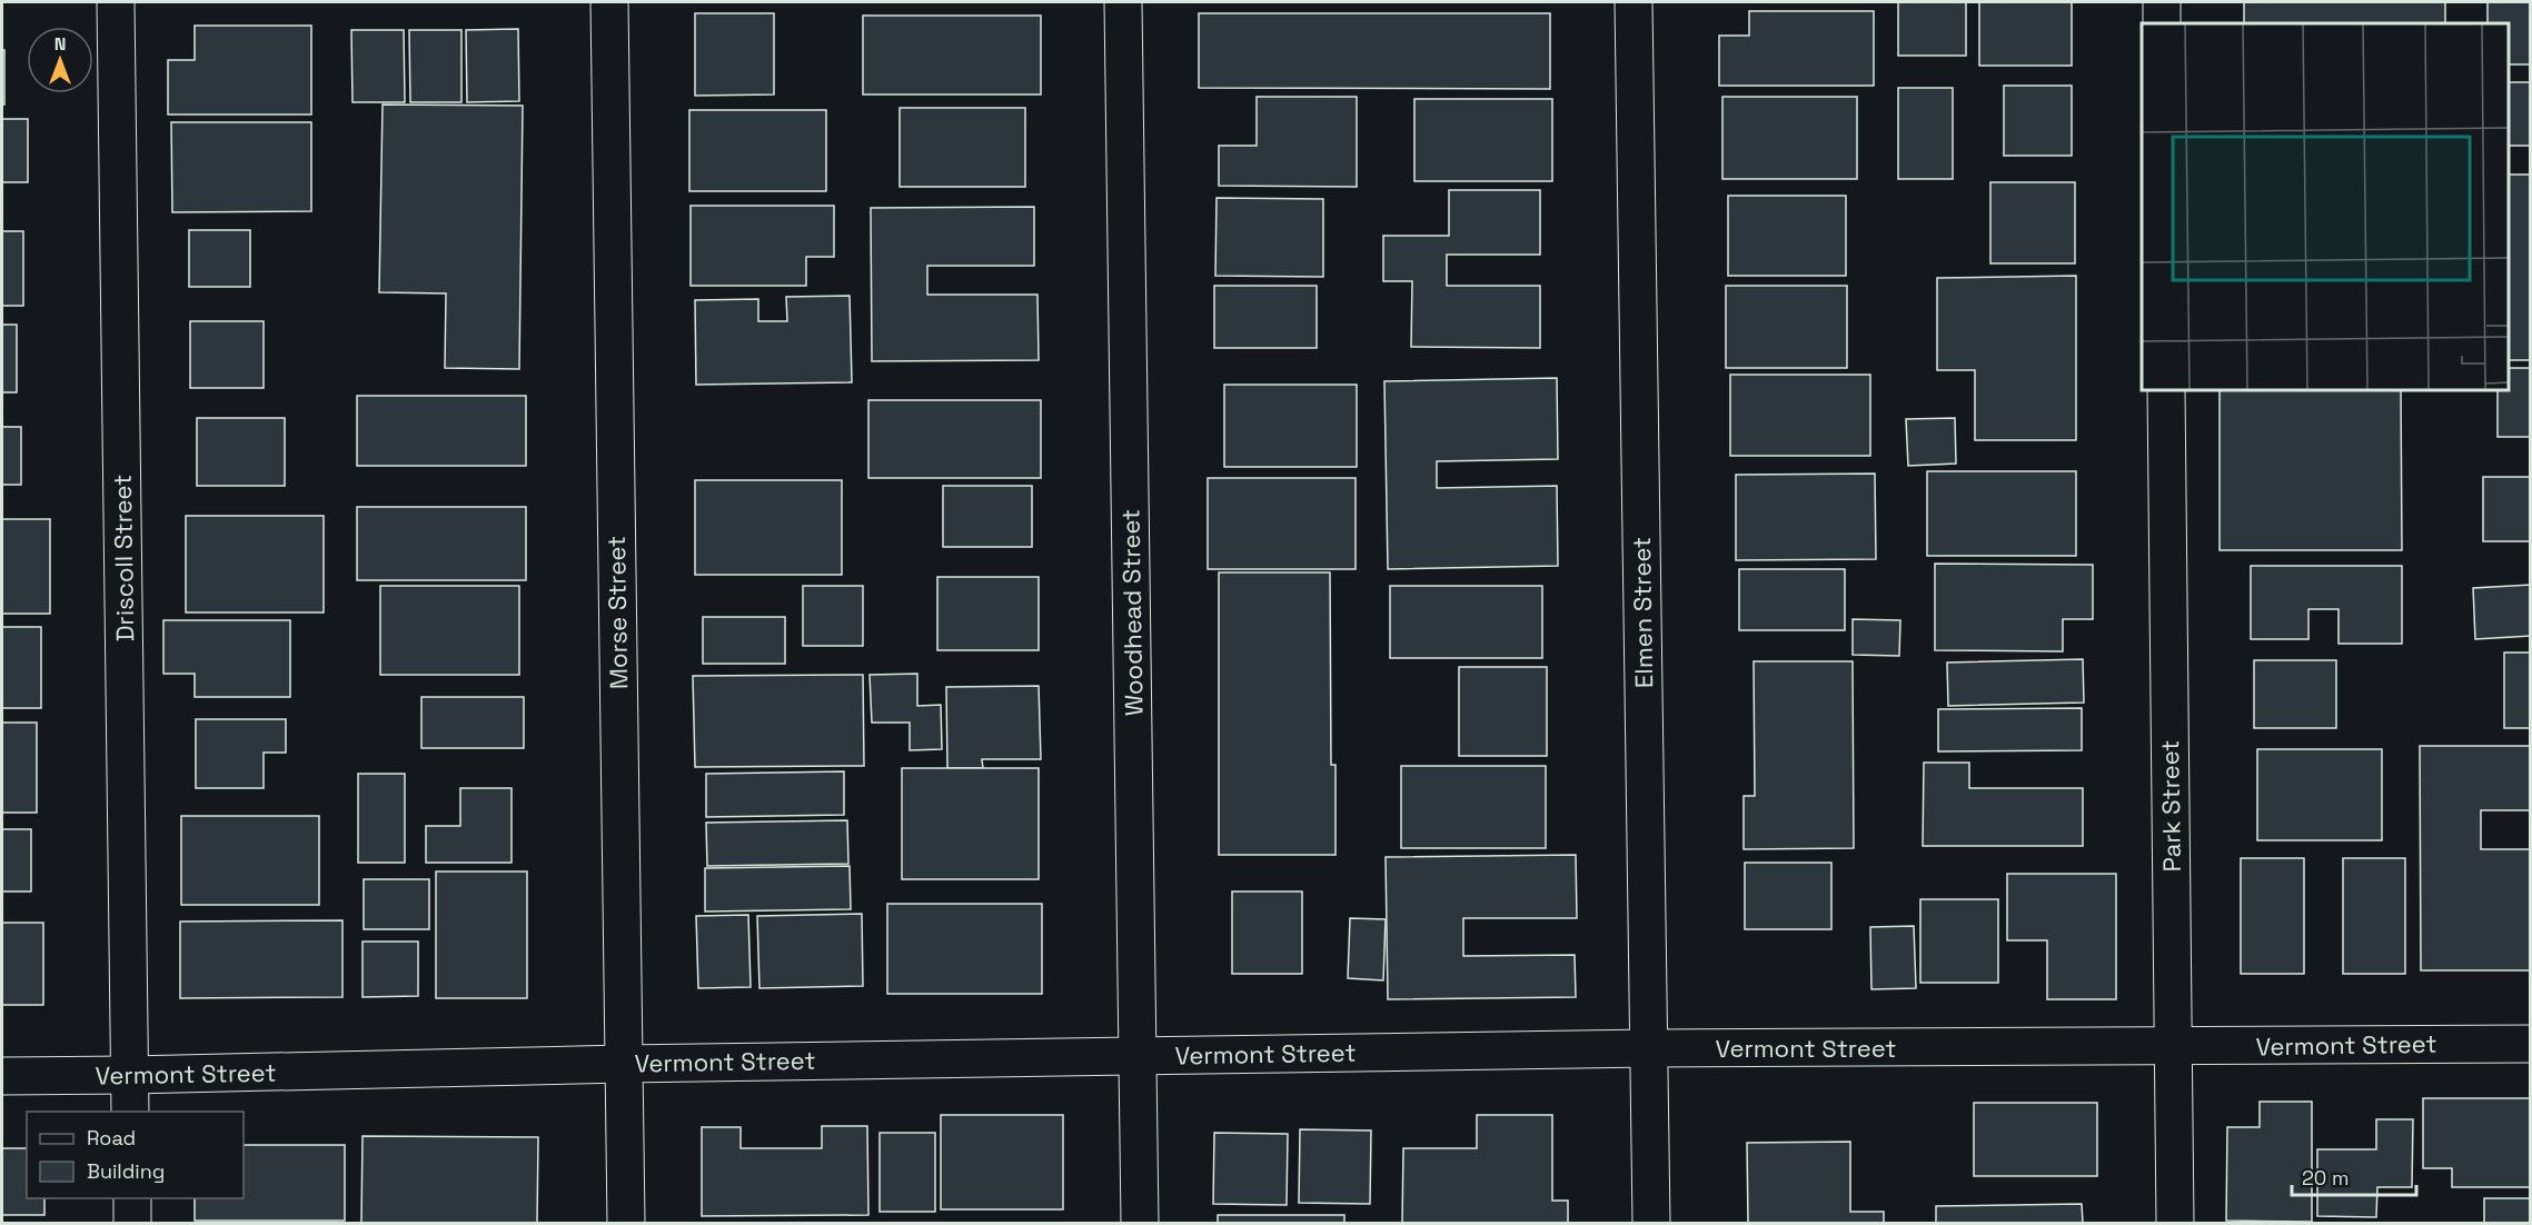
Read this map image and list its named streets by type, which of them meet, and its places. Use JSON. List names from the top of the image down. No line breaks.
{"streets":{"street":["Driscoll Street","Morse Street","Woodhead Street","Elmen Street","Park Street","Vermont Street"]},"crossings":[["Driscoll Street","Vermont Street"],["Morse Street","Vermont Street"],["Woodhead Street","Vermont Street"],["Elmen Street","Vermont Street"],["Park Street","Vermont Street"]],"legend":["Road","Building"],"scale_bar":"20 m","north":"top"}
